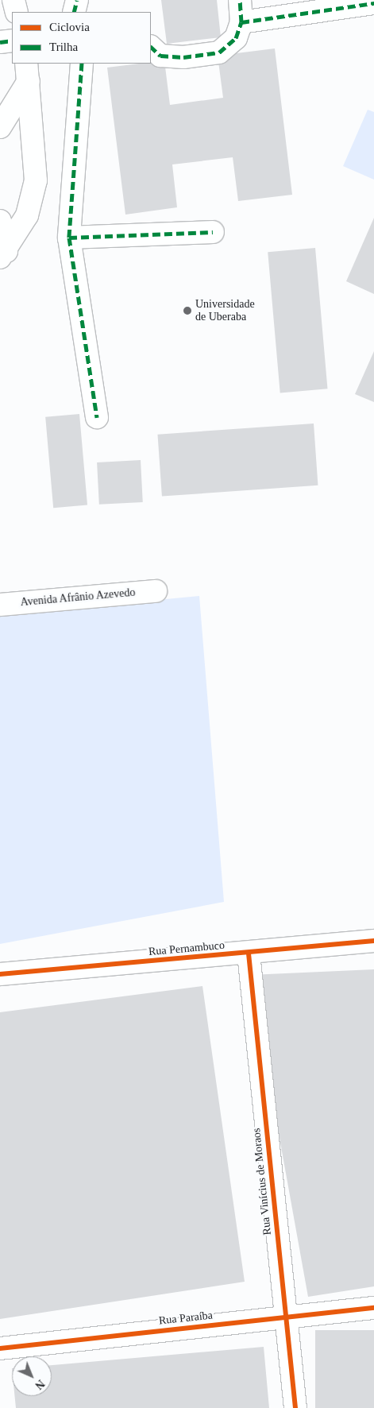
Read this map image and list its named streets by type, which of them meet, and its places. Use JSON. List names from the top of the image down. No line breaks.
{"streets":{"street":["Avenida Afrânio Azevedo","Rua Pernambuco","Rua Vinícius de Moraos","Rua Paraíba"]},"crossings":[["Rua Pernambuco","Rua Vinícius de Moraos"],["Rua Vinícius de Moraos","Rua Paraíba"]],"places":["Universidade de Uberaba"],"legend":["Ciclovia","Trilha"],"north":"bottom right"}
